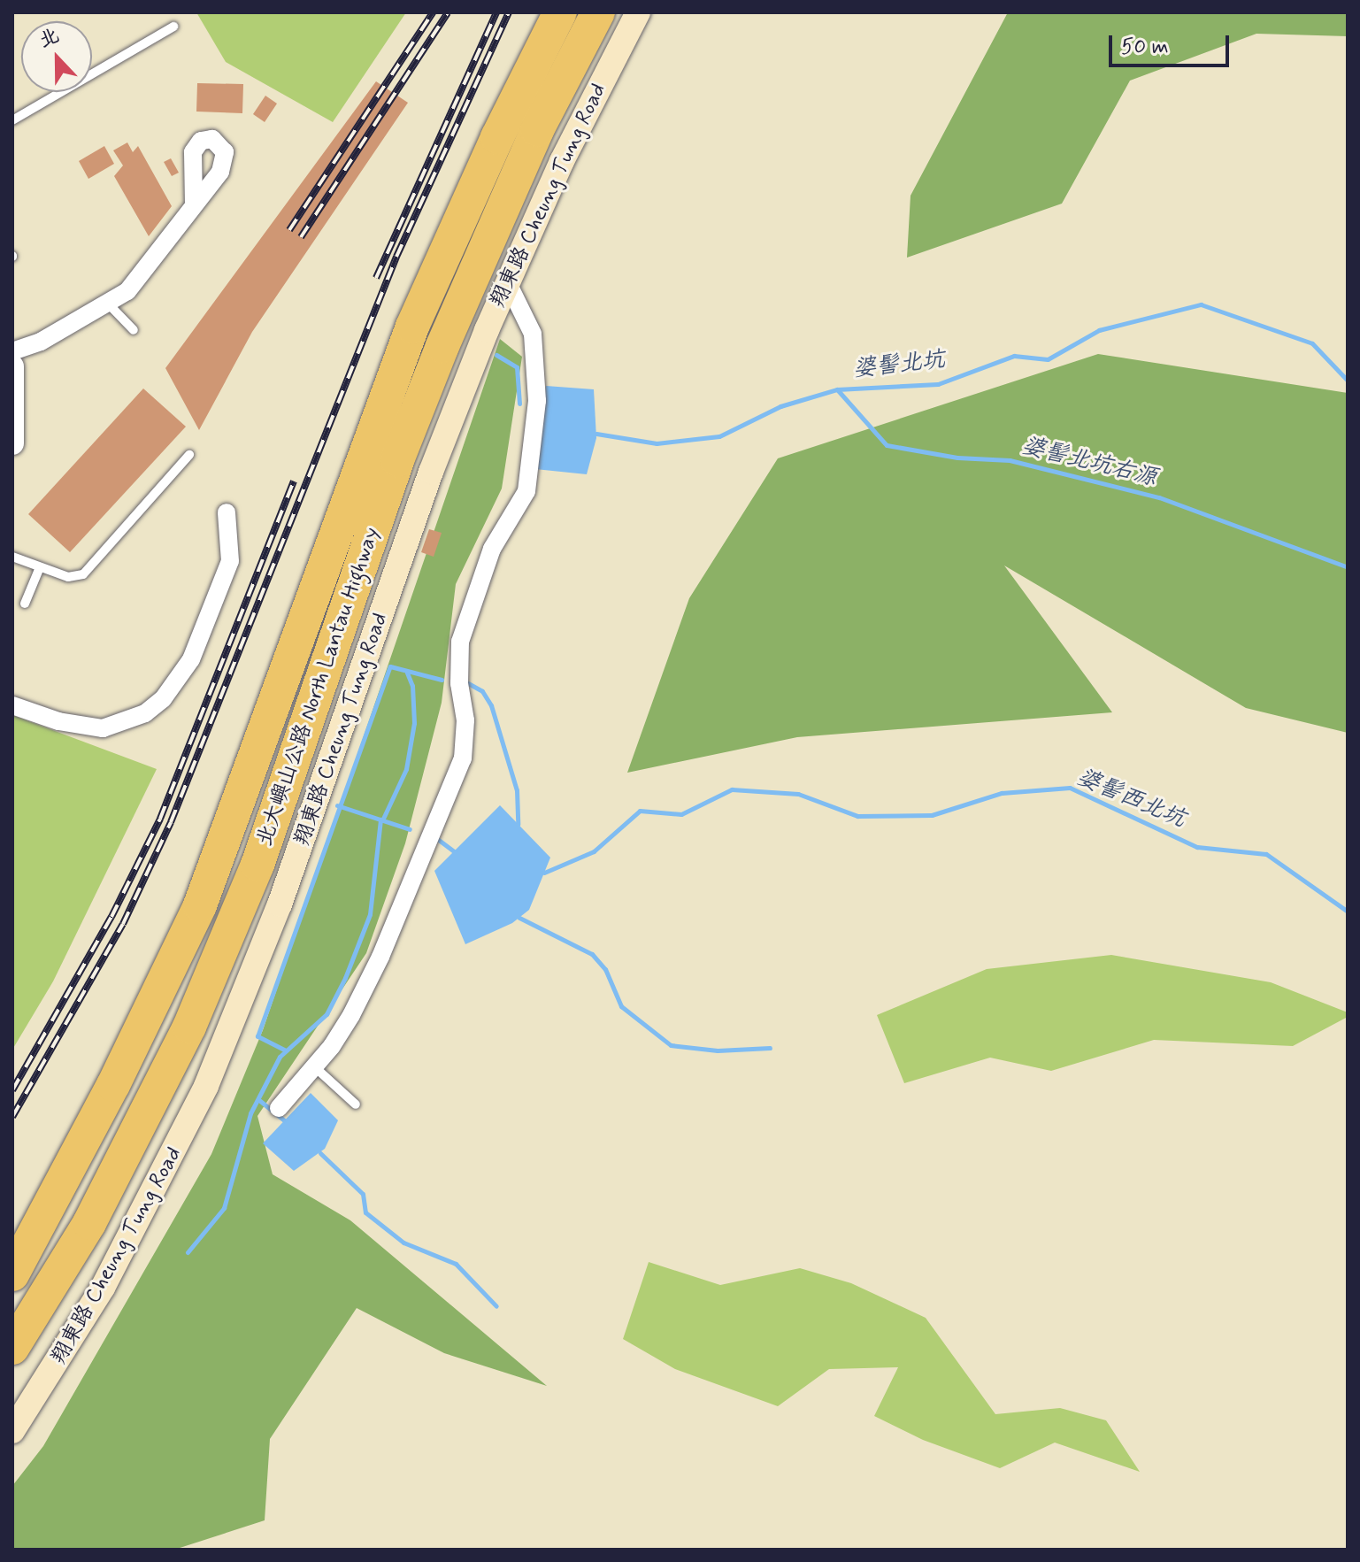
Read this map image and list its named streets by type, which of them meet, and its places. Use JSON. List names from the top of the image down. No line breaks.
{"streets":{"highway":["北大嶼山公路 North Lantau Highway"],"main road":["翔東路 Cheung Tung Road"]},"water":["婆髻北坑","婆髻北坑右源","婆髻西北坑"],"scale_bar":"50 m","north":"top"}
